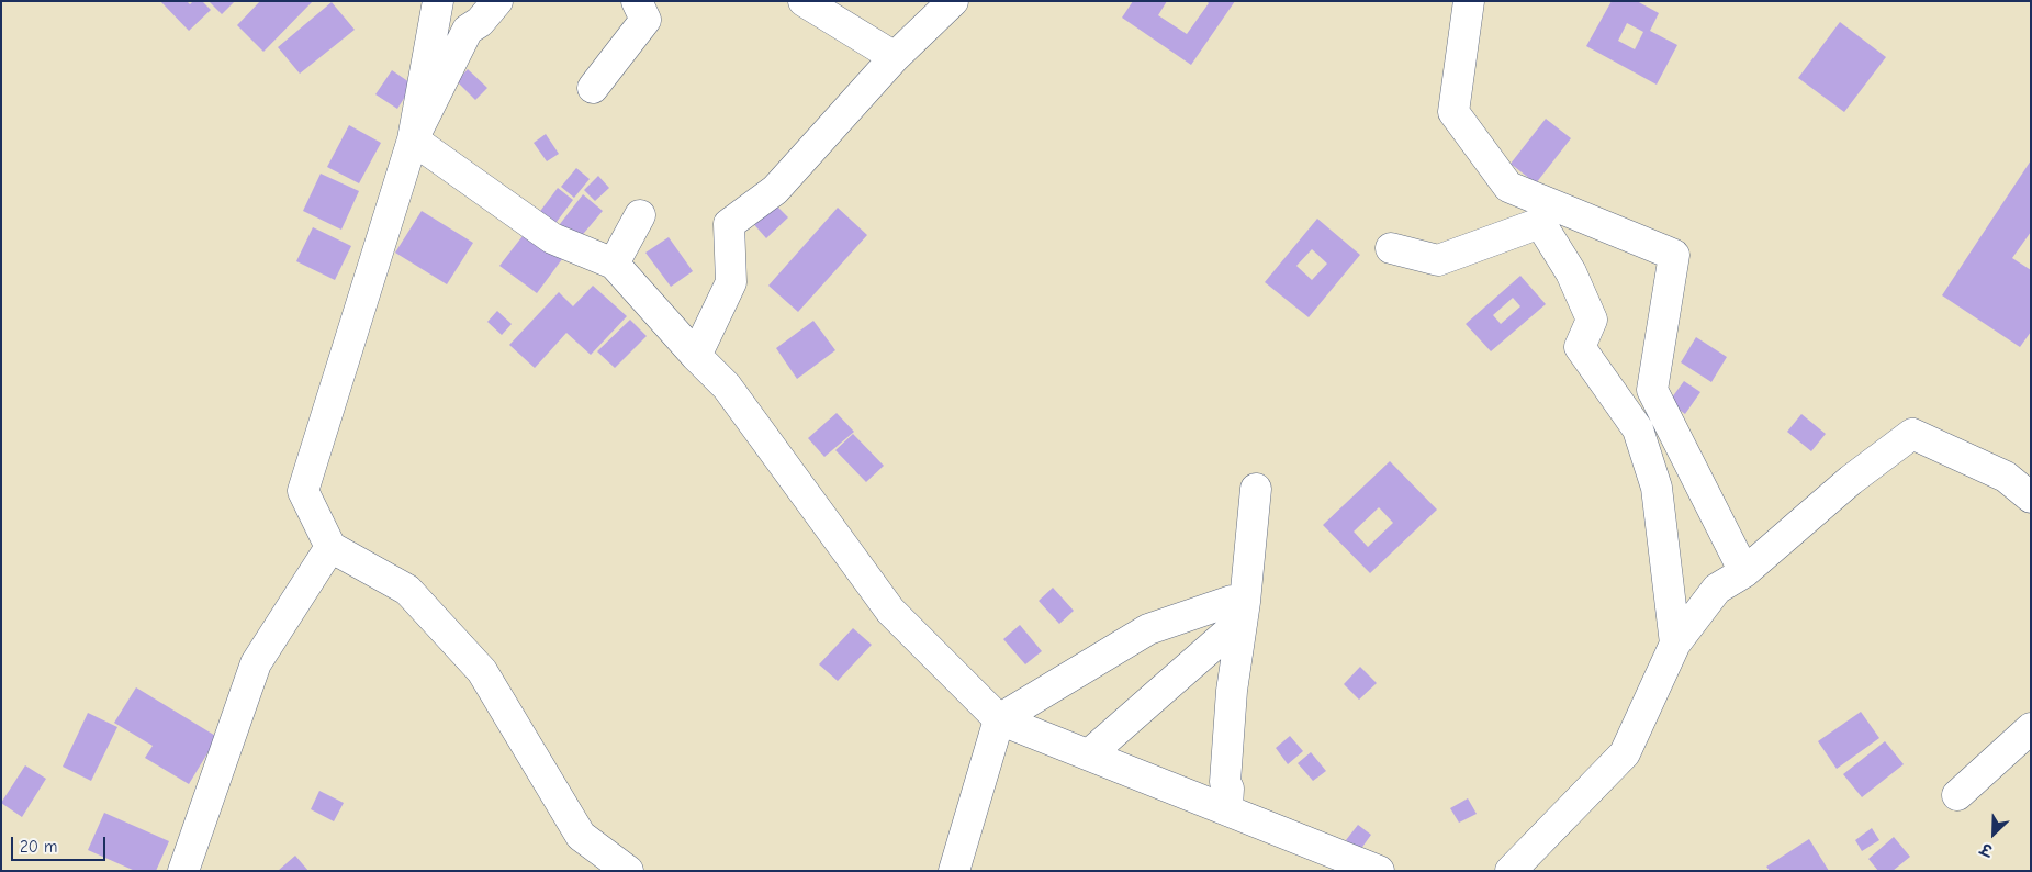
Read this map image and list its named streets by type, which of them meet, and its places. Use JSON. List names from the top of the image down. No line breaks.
{"scale_bar":"20 m","north":"bottom left"}
